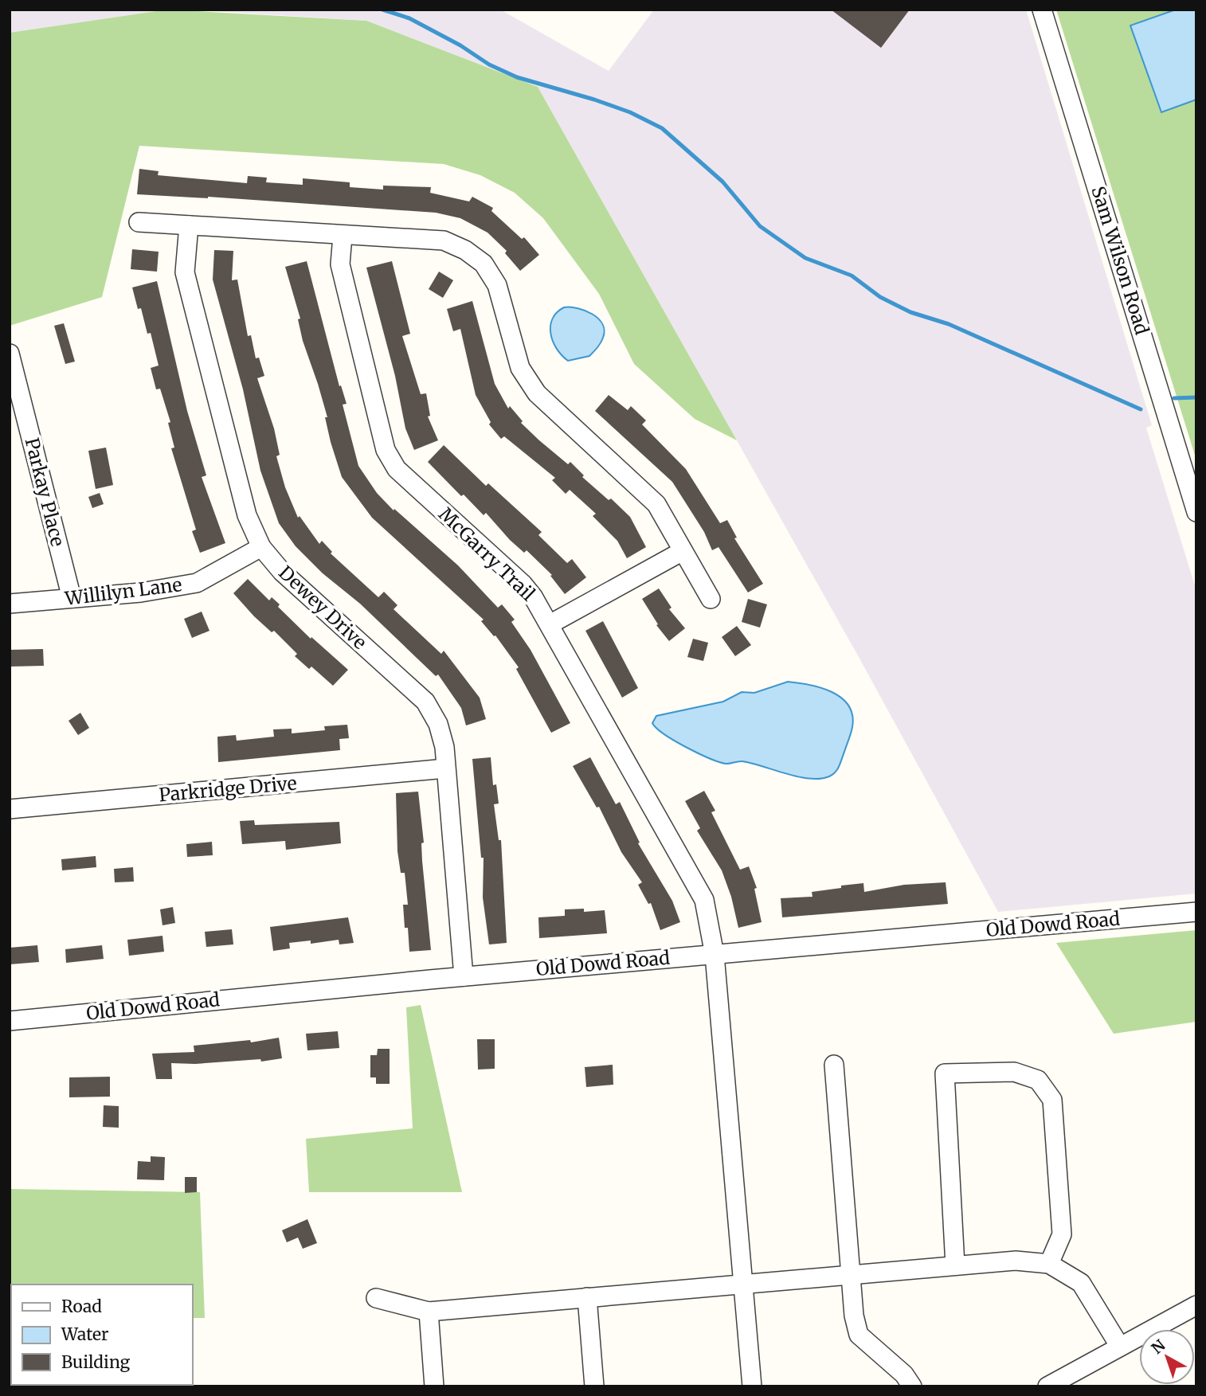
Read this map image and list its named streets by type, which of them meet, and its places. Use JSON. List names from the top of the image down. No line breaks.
{"streets":{"street":["Sam Wilson Road","Parkay Place","McGarry Trail","Willilyn Lane","Dewey Drive","Parkridge Drive","Old Dowd Road"]},"crossings":[["Parkay Place","Willilyn Lane"],["McGarry Trail","Old Dowd Road"],["Willilyn Lane","Dewey Drive"],["Dewey Drive","Parkridge Drive"],["Dewey Drive","Old Dowd Road"]],"legend":["Road","Water","Building"],"north":"top left"}
